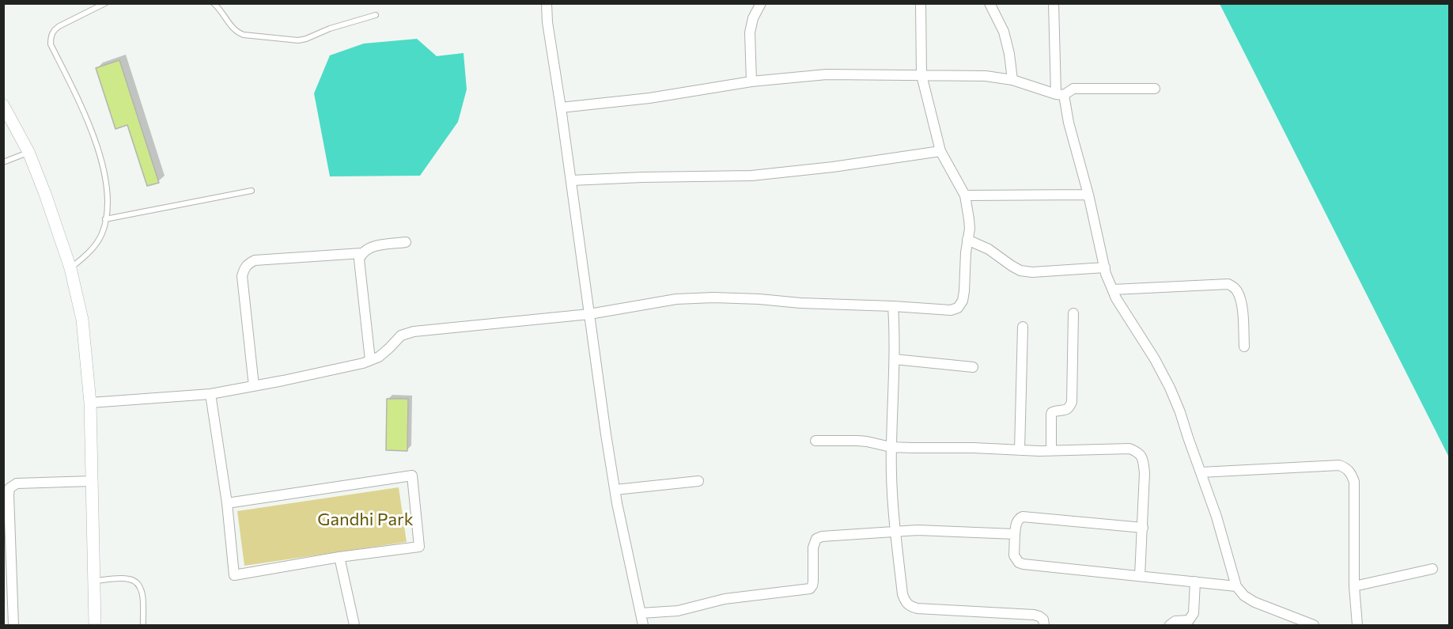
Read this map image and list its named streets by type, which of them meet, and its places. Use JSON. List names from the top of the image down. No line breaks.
{"parks":["Gandhi Park"]}
